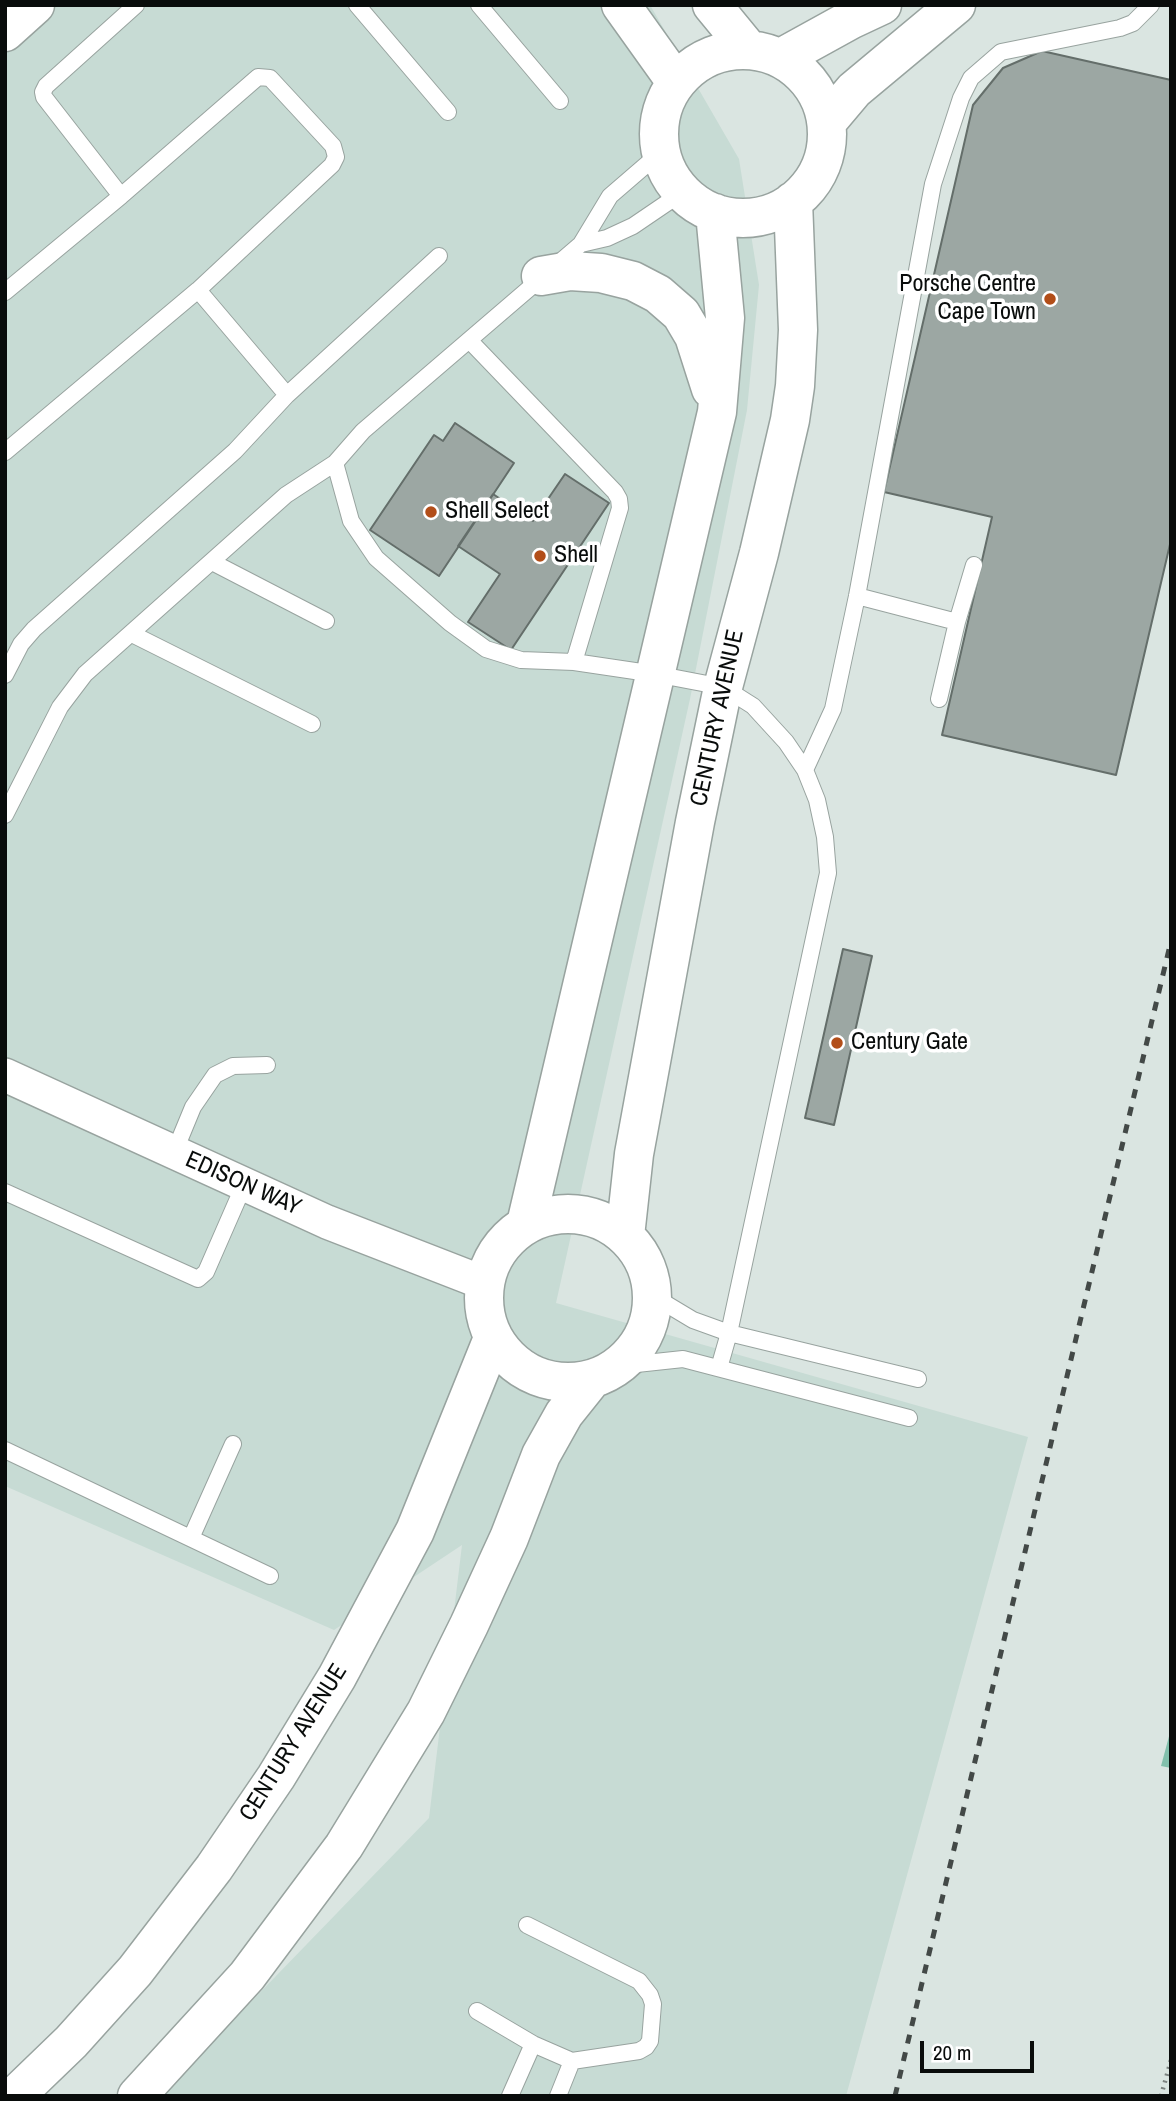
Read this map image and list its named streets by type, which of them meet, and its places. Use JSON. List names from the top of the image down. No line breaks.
{"streets":{"street":["CENTURY AVENUE","EDISON WAY"]},"crossings":[["CENTURY AVENUE","EDISON WAY"]],"places":["Porsche Centre Cape Town","Shell Select","Shell","Century Gate"],"scale_bar":"20 m"}
